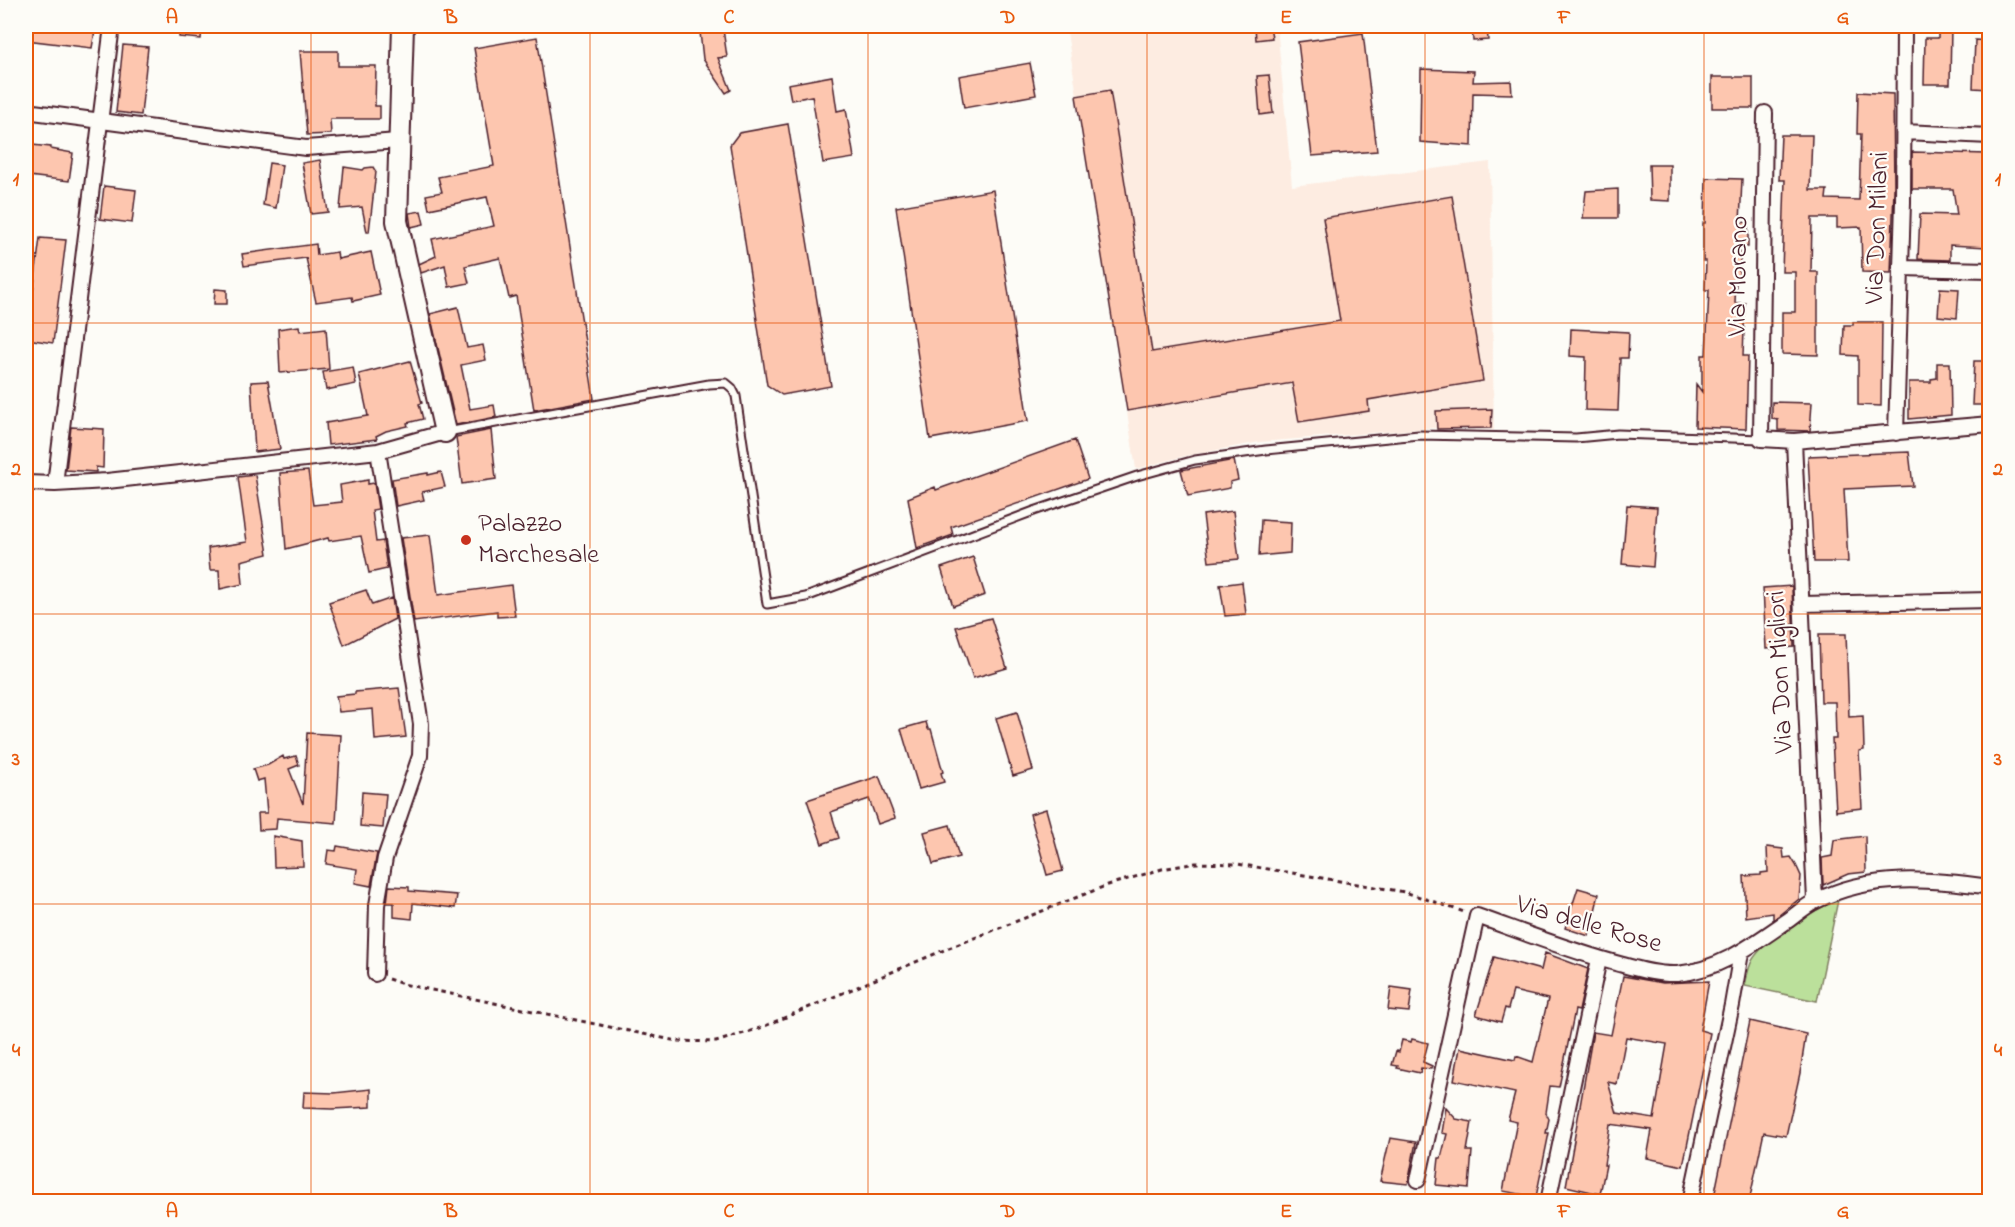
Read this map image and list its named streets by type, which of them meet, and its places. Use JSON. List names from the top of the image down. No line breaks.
{"streets":{"street":["Via Don Milani","Via Morano","Via Don Migliori","Via delle Rose"]},"crossings":[["Via Don Migliori","Via delle Rose"]],"places":["Palazzo Marchesale"],"grid":{"columns":["A","B","C","D","E","F","G"],"rows":["1","2","3","4"]}}
